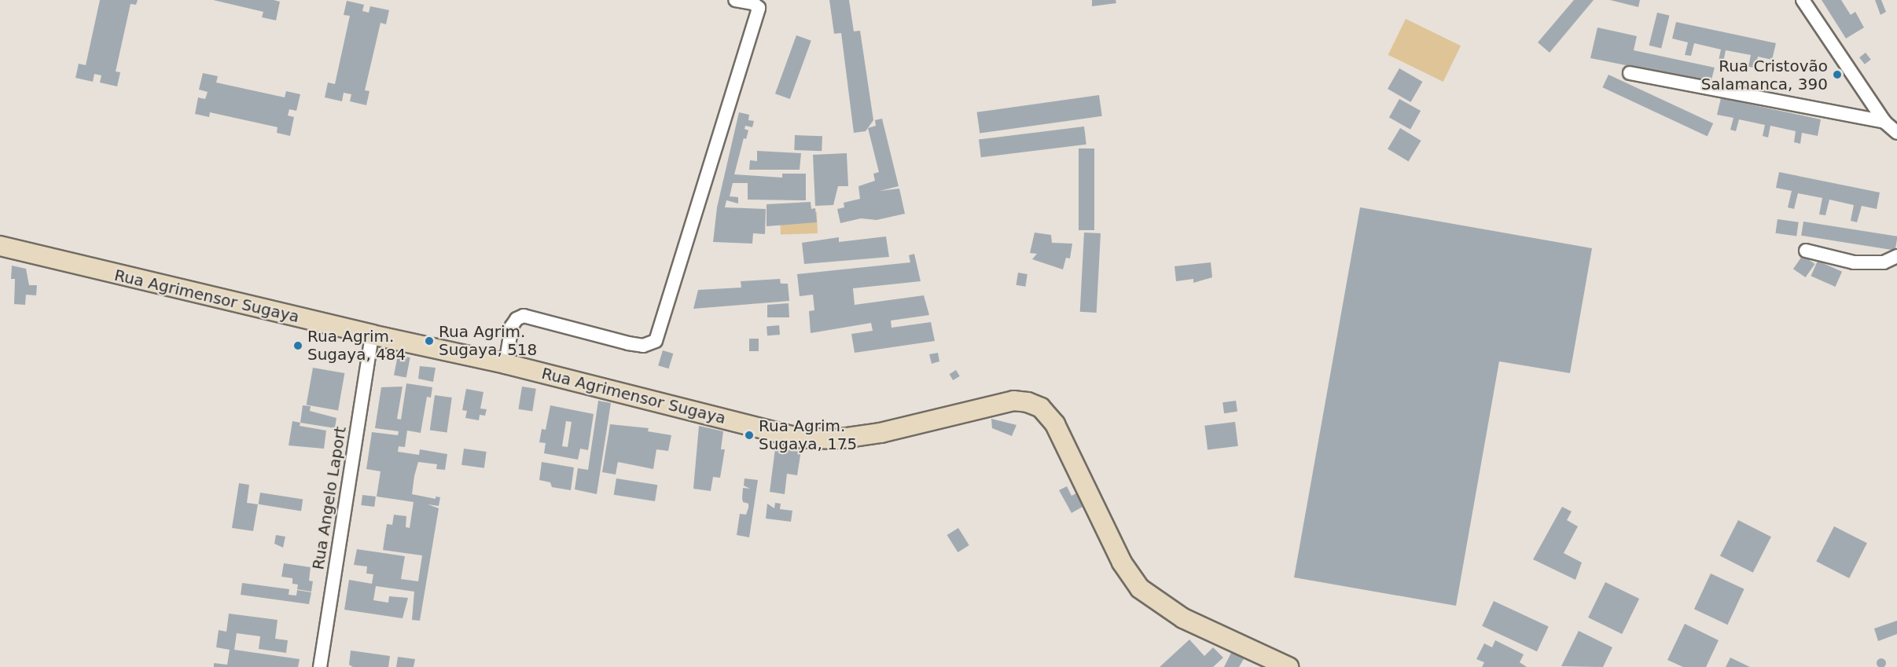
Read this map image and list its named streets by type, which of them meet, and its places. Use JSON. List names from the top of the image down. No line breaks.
{"streets":{"main road":["Rua Agrimensor Sugaya"],"street":["Rua Angelo Laport"]},"crossings":[["Rua Agrimensor Sugaya","Rua Angelo Laport"]],"places":["Rua Cristovão Salamanca, 390","Rua Agrim. Sugaya, 518","Rua Agrim. Sugaya, 484","Rua Agrim. Sugaya, 175"]}
